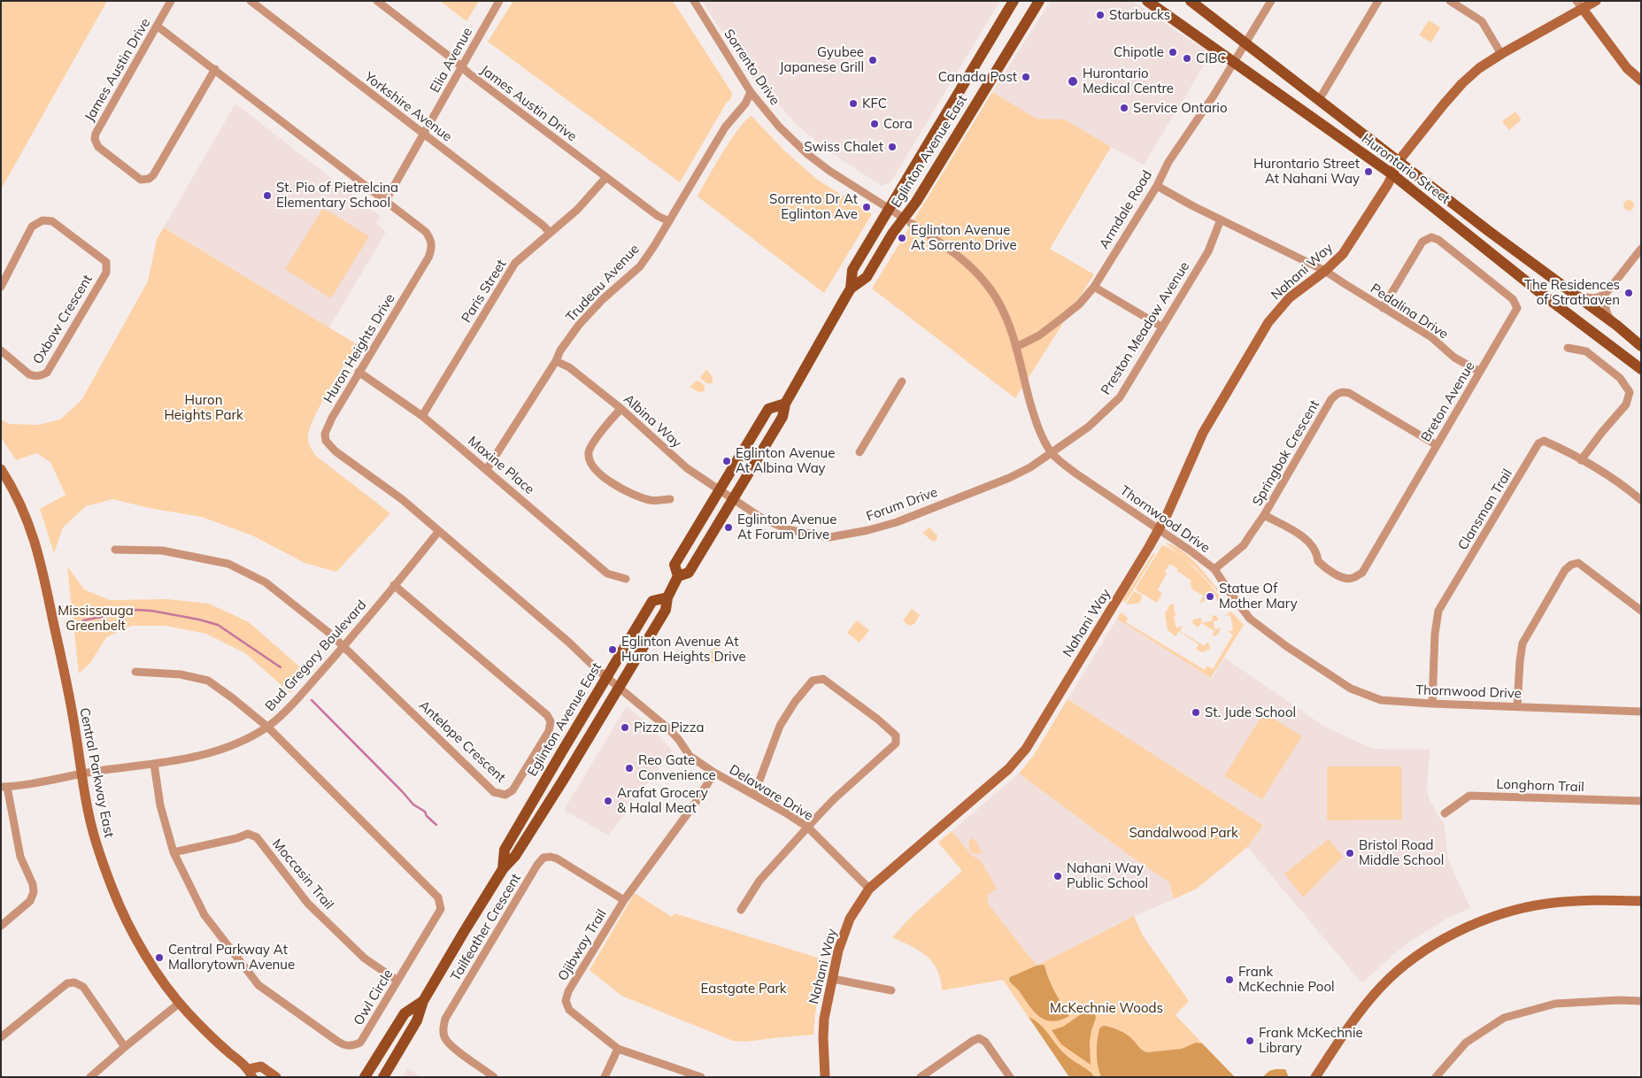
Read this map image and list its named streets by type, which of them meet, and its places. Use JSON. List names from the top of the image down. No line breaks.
{"streets":{"main road":["Eglinton Avenue East","Hurontario Street"],"street":["Elia Avenue","Sorrento Drive","James Austin Drive","Yorkshire Avenue","Armdale Road","Nahani Way","Trudeau Avenue","Paris Street","Pedalina Drive","Oxbow Crescent","Preston Meadow Avenue","Huron Heights Drive","Breton Avenue","Albina Way","Springbok Crescent","Maxine Place","Forum Drive","Clansman Trail","Thornwood Drive","Bud Gregory Boulevard","Antelope Crescent","Central Parkway East","Longhorn Trail","Delaware Drive","Moccasin Trail","Tailfeather Crescent","Ojibway Trail","Owl Circle"]},"crossings":[["Elia Avenue","James Austin Drive"],["Elia Avenue","Yorkshire Avenue"],["Elia Avenue","Huron Heights Drive"],["Sorrento Drive","Eglinton Avenue East"],["Sorrento Drive","Trudeau Avenue"],["Sorrento Drive","Thornwood Drive"],["James Austin Drive","Trudeau Avenue"],["James Austin Drive","Paris Street"],["James Austin Drive","Huron Heights Drive"],["Yorkshire Avenue","Paris Street"],["Eglinton Avenue East","Huron Heights Drive"],["Eglinton Avenue East","Albina Way"],["Eglinton Avenue East","Forum Drive"],["Eglinton Avenue East","Thornwood Drive"],["Eglinton Avenue East","Delaware Drive"],["Hurontario Street","Armdale Road"],["Hurontario Street","Nahani Way"],["Armdale Road","Pedalina Drive"],["Armdale Road","Thornwood Drive"],["Nahani Way","Pedalina Drive"],["Nahani Way","Thornwood Drive"],["Nahani Way","Delaware Drive"],["Trudeau Avenue","Albina Way"],["Trudeau Avenue","Maxine Place"],["Paris Street","Maxine Place"],["Pedalina Drive","Preston Meadow Avenue"],["Pedalina Drive","Breton Avenue"],["Preston Meadow Avenue","Forum Drive"],["Preston Meadow Avenue","Thornwood Drive"],["Huron Heights Drive","Maxine Place"],["Huron Heights Drive","Bud Gregory Boulevard"],["Huron Heights Drive","Delaware Drive"],["Breton Avenue","Springbok Crescent"],["Albina Way","Forum Drive"],["Springbok Crescent","Thornwood Drive"],["Forum Drive","Thornwood Drive"],["Clansman Trail","Thornwood Drive"],["Bud Gregory Boulevard","Antelope Crescent"],["Bud Gregory Boulevard","Central Parkway East"],["Bud Gregory Boulevard","Owl Circle"],["Delaware Drive","Ojibway Trail"],["Moccasin Trail","Owl Circle"],["Tailfeather Crescent","Ojibway Trail"]],"parks":["Huron Heights Park","Mississauga Greenbelt","Sandalwood Park","Eastgate Park","McKechnie Woods"],"places":["Starbucks","Chipotle","CIBC","Gyubee Japanese Grill","Canada Post","Hurontario Medical Centre","KFC","Service Ontario","Cora","Swiss Chalet","Hurontario Street At Nahani Way","St. Pio of Pietrelcina Elementary School","Sorrento Dr At Eglinton Ave","Eglinton Avenue At Sorrento Drive","The Residences of Strathaven","Eglinton Avenue At Albina Way","Eglinton Avenue At Forum Drive","Statue Of Mother Mary","Eglinton Avenue At Huron Heights Drive","St. Jude School","Pizza Pizza","Reo Gate Convenience","Arafat Grocery & Halal Meat","Bristol Road Middle School","Nahani Way Public School","Central Parkway At Mallorytown Avenue","Frank McKechnie Pool","Frank McKechnie Library"]}
